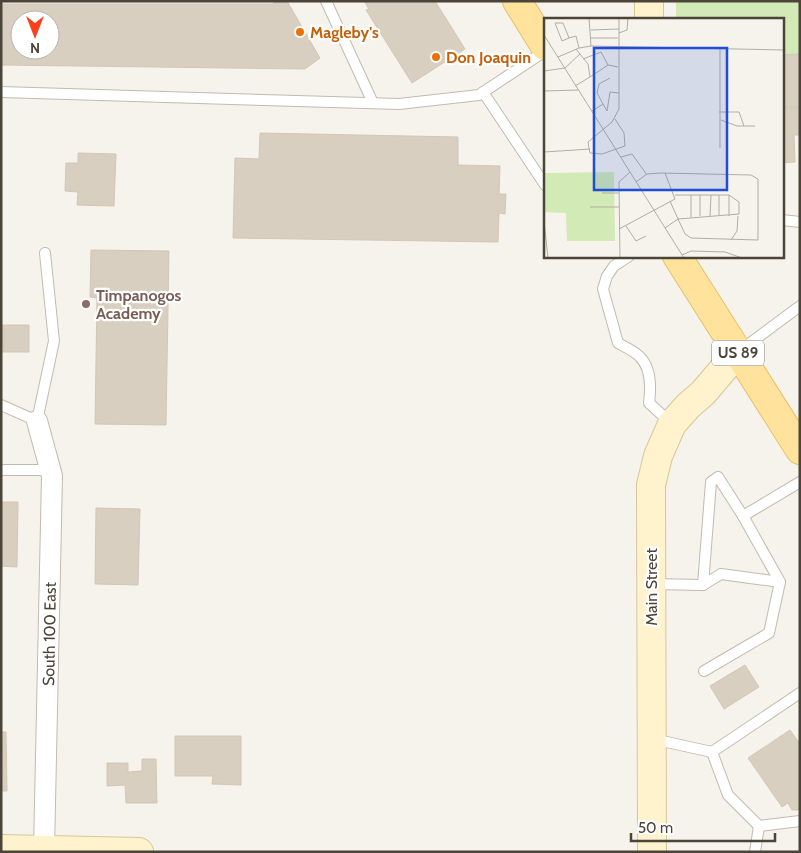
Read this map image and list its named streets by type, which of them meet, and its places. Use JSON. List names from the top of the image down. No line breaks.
{"streets":{"main road":["US 89"],"street":["Main Street","South 100 East"]},"crossings":[["US 89","Main Street"]],"places":["Magleby's","Don Joaquin","Timpanogos Academy"],"scale_bar":"50 m","north":"bottom"}
